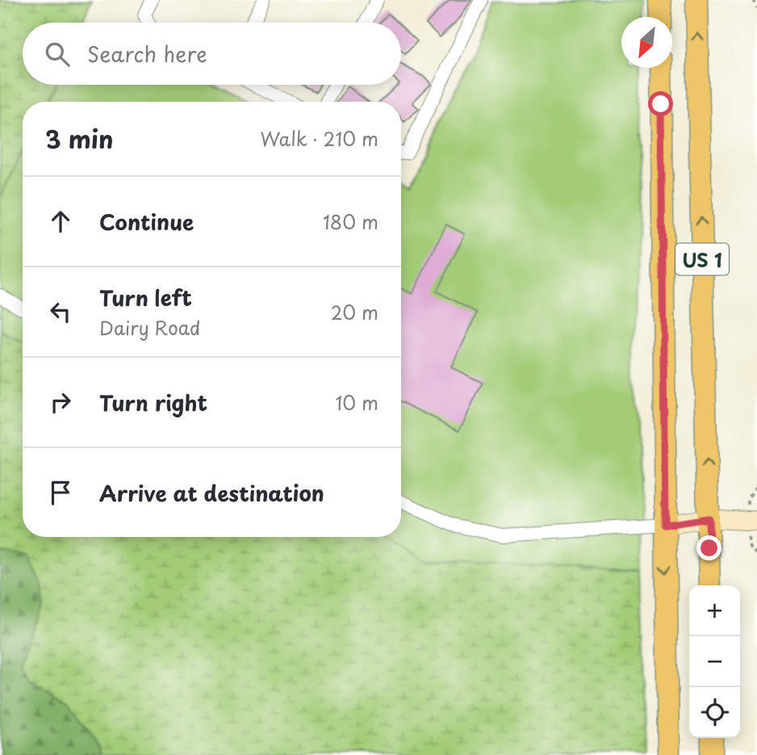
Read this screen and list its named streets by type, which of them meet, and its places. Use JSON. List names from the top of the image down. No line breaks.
{"streets":{"main road":["US 1"]},"north":"bottom left","page":{"search":"Search here","heading":["3 min","Walk · 210 m"],"list":[["Continue","180 m"],["Turn left","Dairy Road","20 m"],["Turn right","10 m"],"Arrive at destination"],"map_buttons":["+","−"]}}
